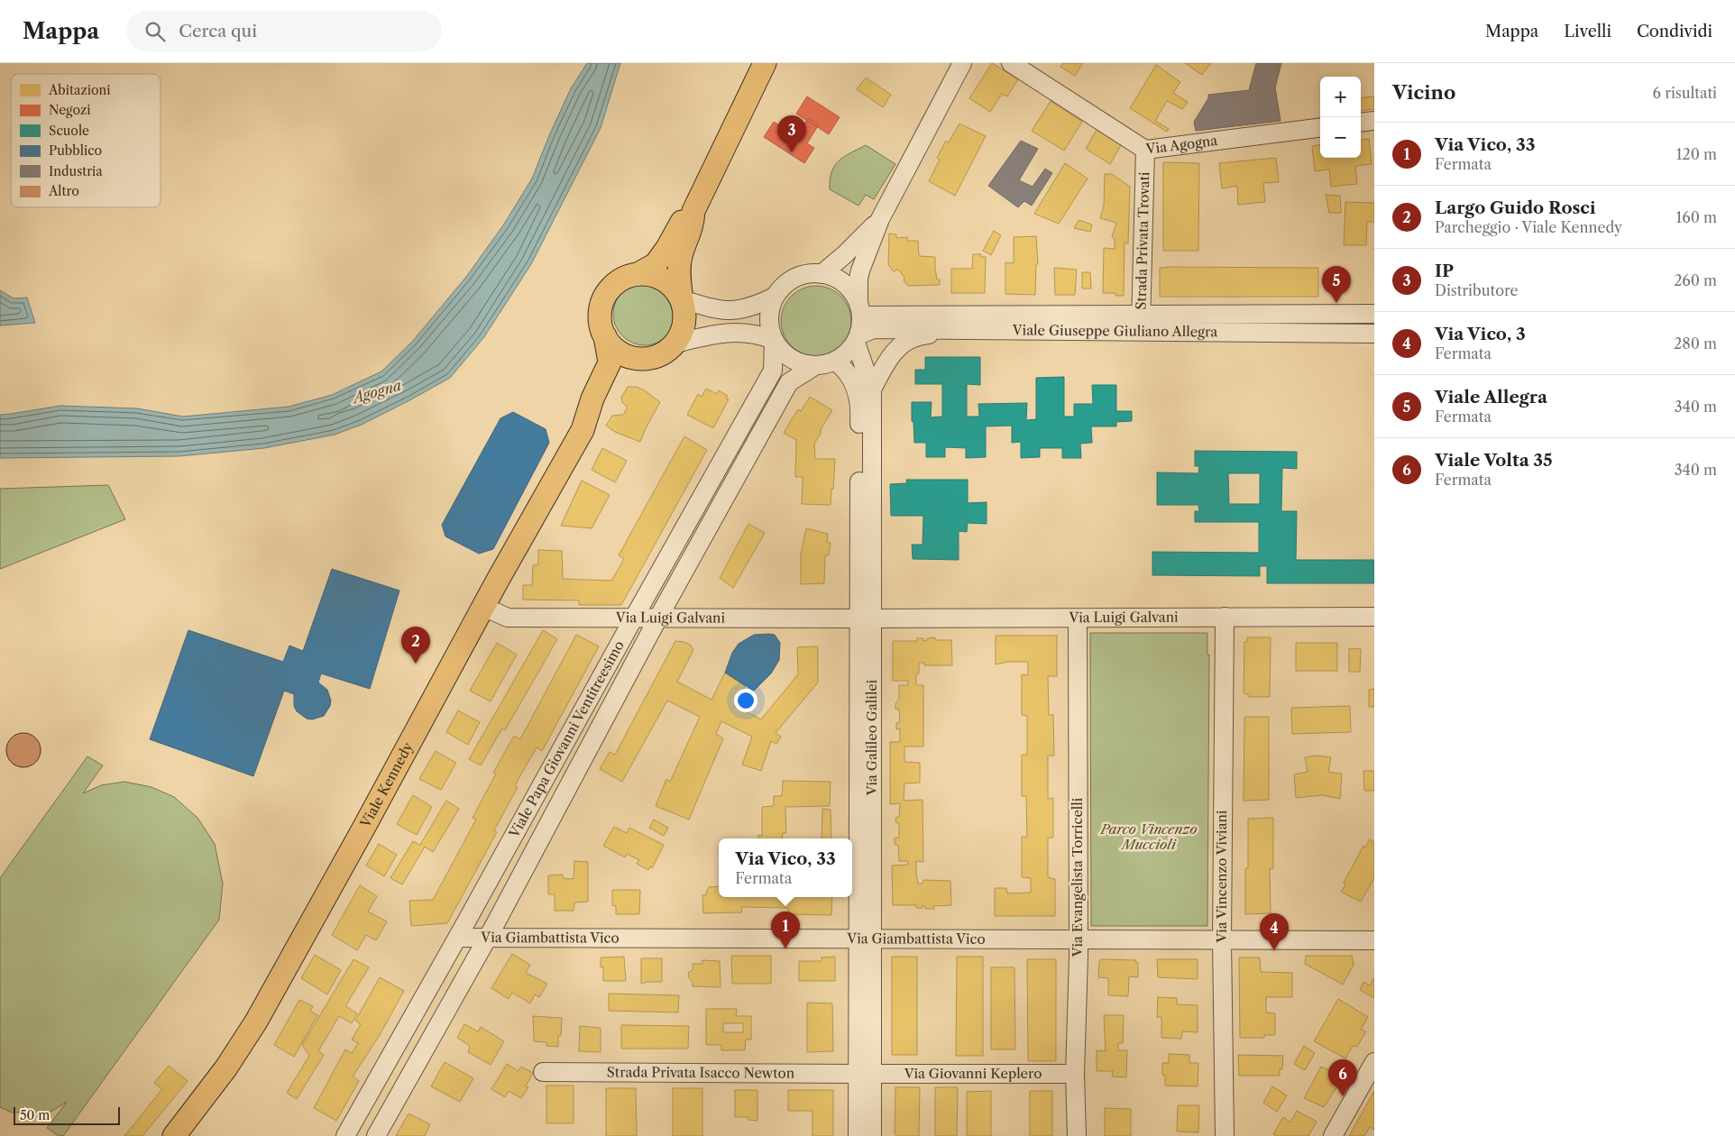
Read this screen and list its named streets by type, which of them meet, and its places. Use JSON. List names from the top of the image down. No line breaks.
{"streets":{"main road":["Viale Kennedy"],"street":["Via Agogna","Strada Privata Trovati","Viale Giuseppe Giuliano Allegra","Via Luigi Galvani","Via Galileo Galilei","Viale Papa Giovanni Ventitreesimo","Via Vincenzo Viviani","Via Evangelista Torricelli","Via Giambattista Vico","Strada Privata Isacco Newton","Via Giovanni Keplero"]},"crossings":[["Via Agogna","Strada Privata Trovati"],["Strada Privata Trovati","Viale Giuseppe Giuliano Allegra"],["Viale Giuseppe Giuliano Allegra","Via Galileo Galilei"],["Viale Giuseppe Giuliano Allegra","Viale Papa Giovanni Ventitreesimo"],["Via Luigi Galvani","Via Galileo Galilei"],["Via Luigi Galvani","Viale Papa Giovanni Ventitreesimo"],["Via Luigi Galvani","Viale Kennedy"],["Via Luigi Galvani","Via Vincenzo Viviani"],["Via Luigi Galvani","Via Evangelista Torricelli"],["Via Galileo Galilei","Viale Papa Giovanni Ventitreesimo"],["Via Galileo Galilei","Via Giambattista Vico"],["Via Galileo Galilei","Strada Privata Isacco Newton"],["Via Galileo Galilei","Via Giovanni Keplero"],["Viale Papa Giovanni Ventitreesimo","Via Giambattista Vico"],["Via Vincenzo Viviani","Via Giambattista Vico"],["Via Evangelista Torricelli","Via Giambattista Vico"],["Via Evangelista Torricelli","Via Giovanni Keplero"],["Strada Privata Isacco Newton","Via Giovanni Keplero"]],"water":["Agogna"],"parks":["Parco Vincenzo Muccioli"],"legend":["Abitazioni","Negozi","Scuole","Pubblico","Industria","Altro"],"scale_bar":"50 m","page":{"header":"Mappa","search":"Cerca qui","nav":["Mappa","Livelli","Condividi"],"heading":["Vicino","6 risultati"],"map_buttons":["+","−"],"pins":["3","5","2","1","4","6"],"list":[{"mark":"1","name":"Via Vico, 33","note":"Fermata","value":"120 m"},{"mark":"2","name":"Largo Guido Rosci","note":"Parcheggio · Viale Kennedy","value":"160 m"},{"mark":"3","name":"IP","note":"Distributore","value":"260 m"},{"mark":"4","name":"Via Vico, 3","note":"Fermata","value":"280 m"},{"mark":"5","name":"Viale Allegra","note":"Fermata","value":"340 m"},{"mark":"6","name":"Viale Volta 35","note":"Fermata","value":"340 m"}],"popup":["Via Vico, 33","Fermata"],"scale":"50 m"}}
